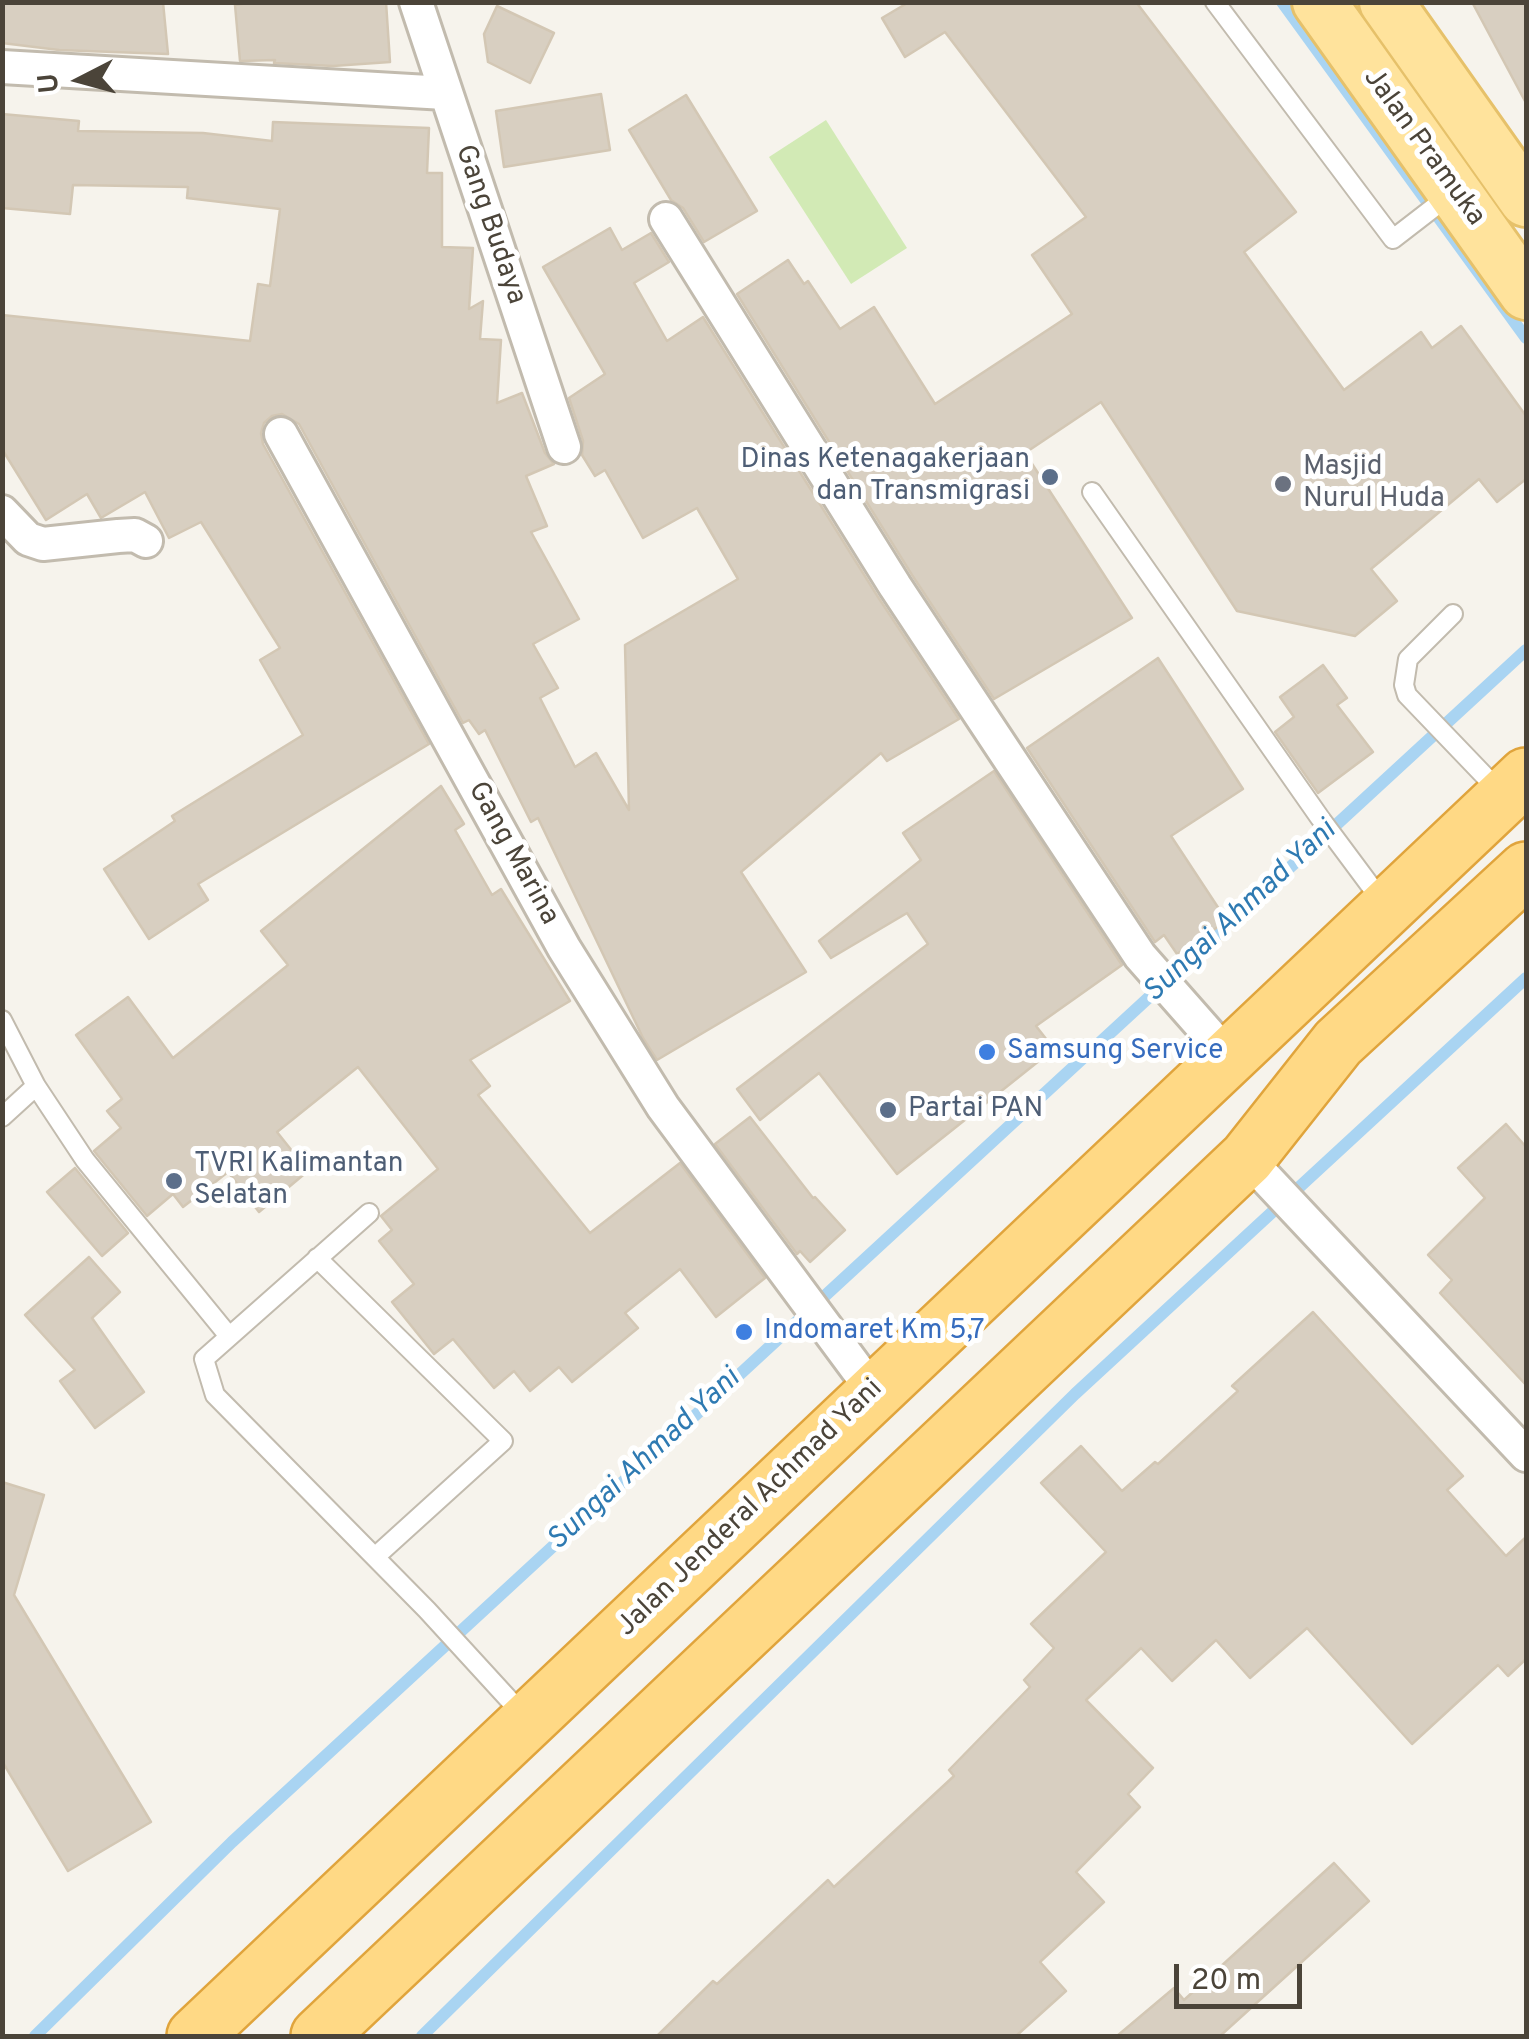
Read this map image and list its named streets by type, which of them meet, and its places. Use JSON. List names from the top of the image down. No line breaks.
{"streets":{"highway":["Jalan Jenderal Achmad Yani"],"main road":["Jalan Pramuka"],"street":["Gang Budaya","Gang Marina"]},"crossings":[["Gang Marina","Jalan Jenderal Achmad Yani"]],"water":["Sungai Ahmad Yani"],"places":["Dinas Ketenagakerjaan dan Transmigrasi","Masjid Nurul Huda","Samsung Service","Partai PAN","TVRI Kalimantan Selatan","Indomaret Km 5,7"],"scale_bar":"20 m","north":"left"}
